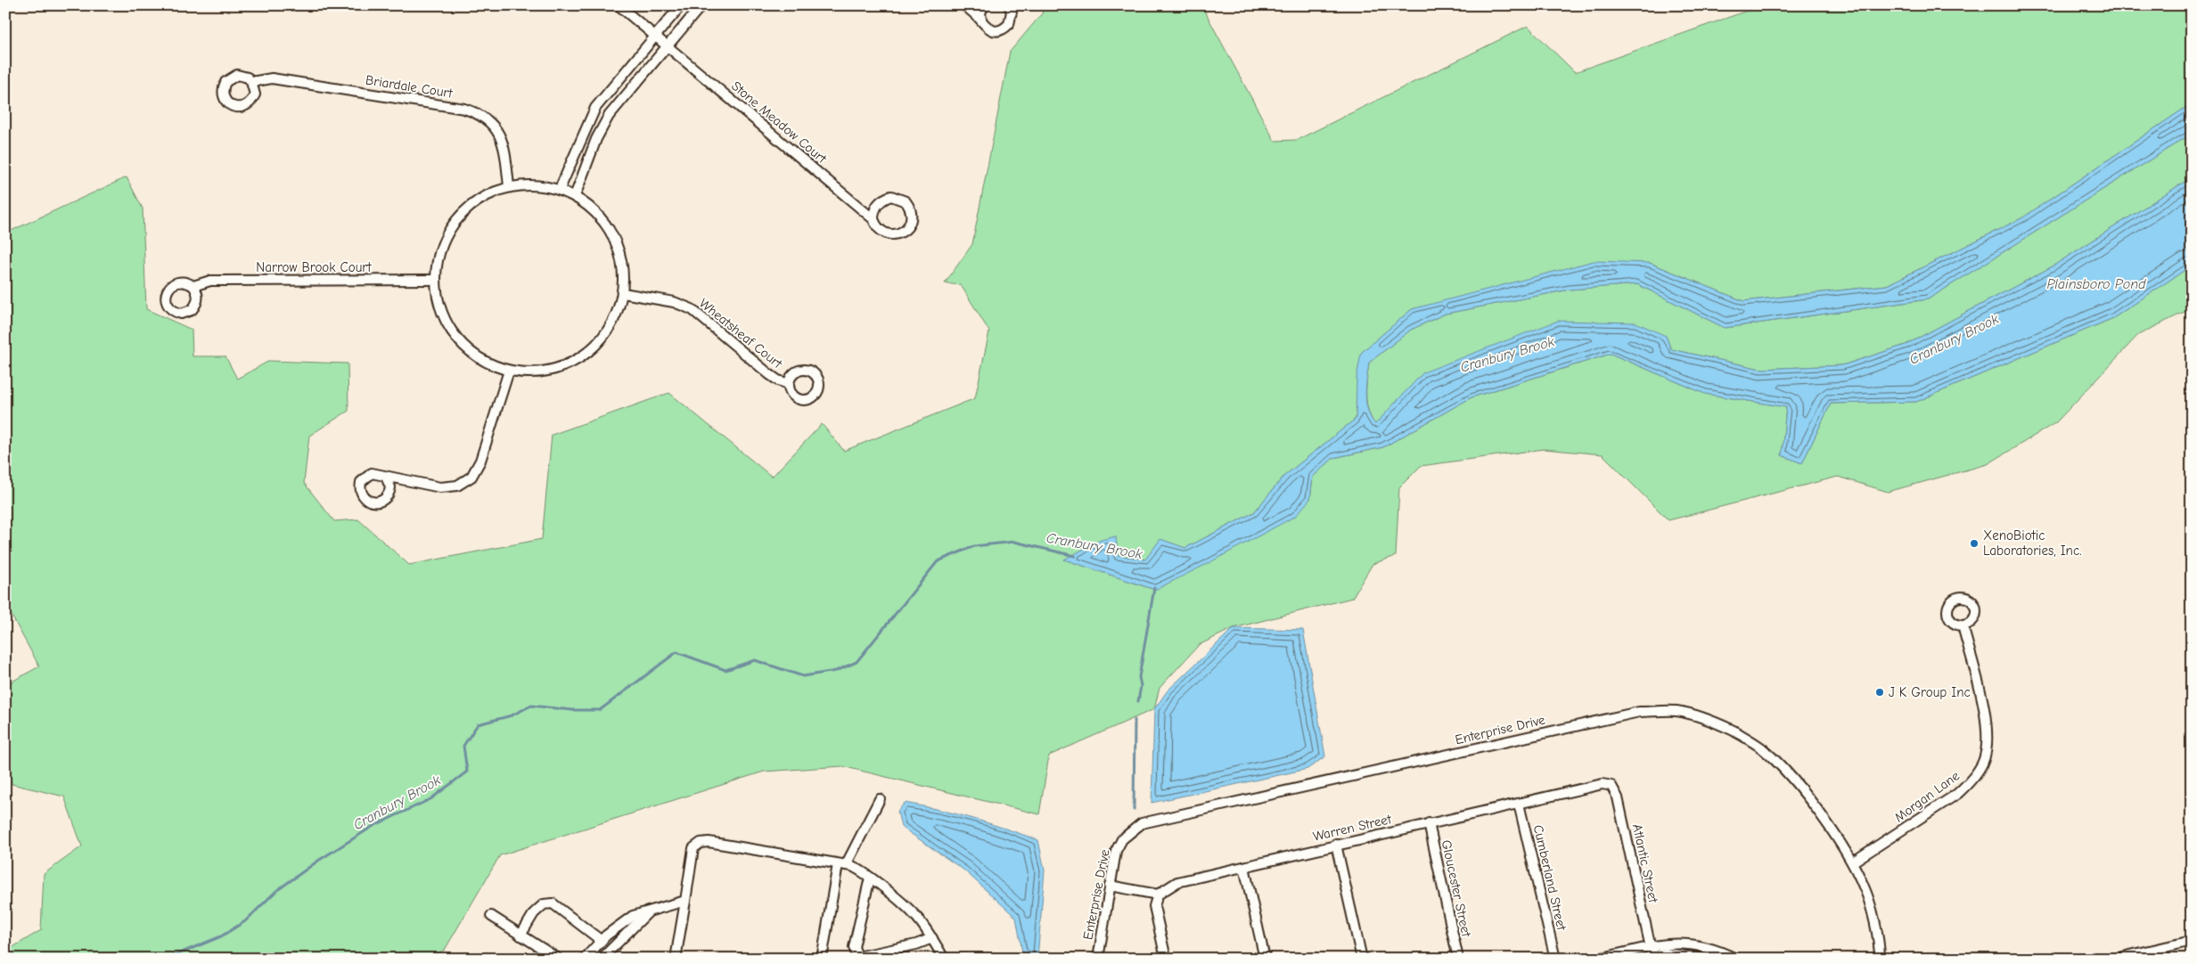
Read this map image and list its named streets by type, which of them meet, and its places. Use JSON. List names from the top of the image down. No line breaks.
{"streets":{"street":["Briardale Court","Stone Meadow Court","Narrow Brook Court","Wheatsheaf Court","Enterprise Drive","Morgan Lane","Warren Street","Atlantic Street","Cumberland Street","Gloucester Street"]},"crossings":[["Enterprise Drive","Morgan Lane"],["Warren Street","Atlantic Street"],["Warren Street","Cumberland Street"],["Warren Street","Gloucester Street"]],"water":["Plainsboro Pond","Cranbury Brook"],"places":["XenoBiotic Laboratories, Inc.","J K Group Inc"]}
